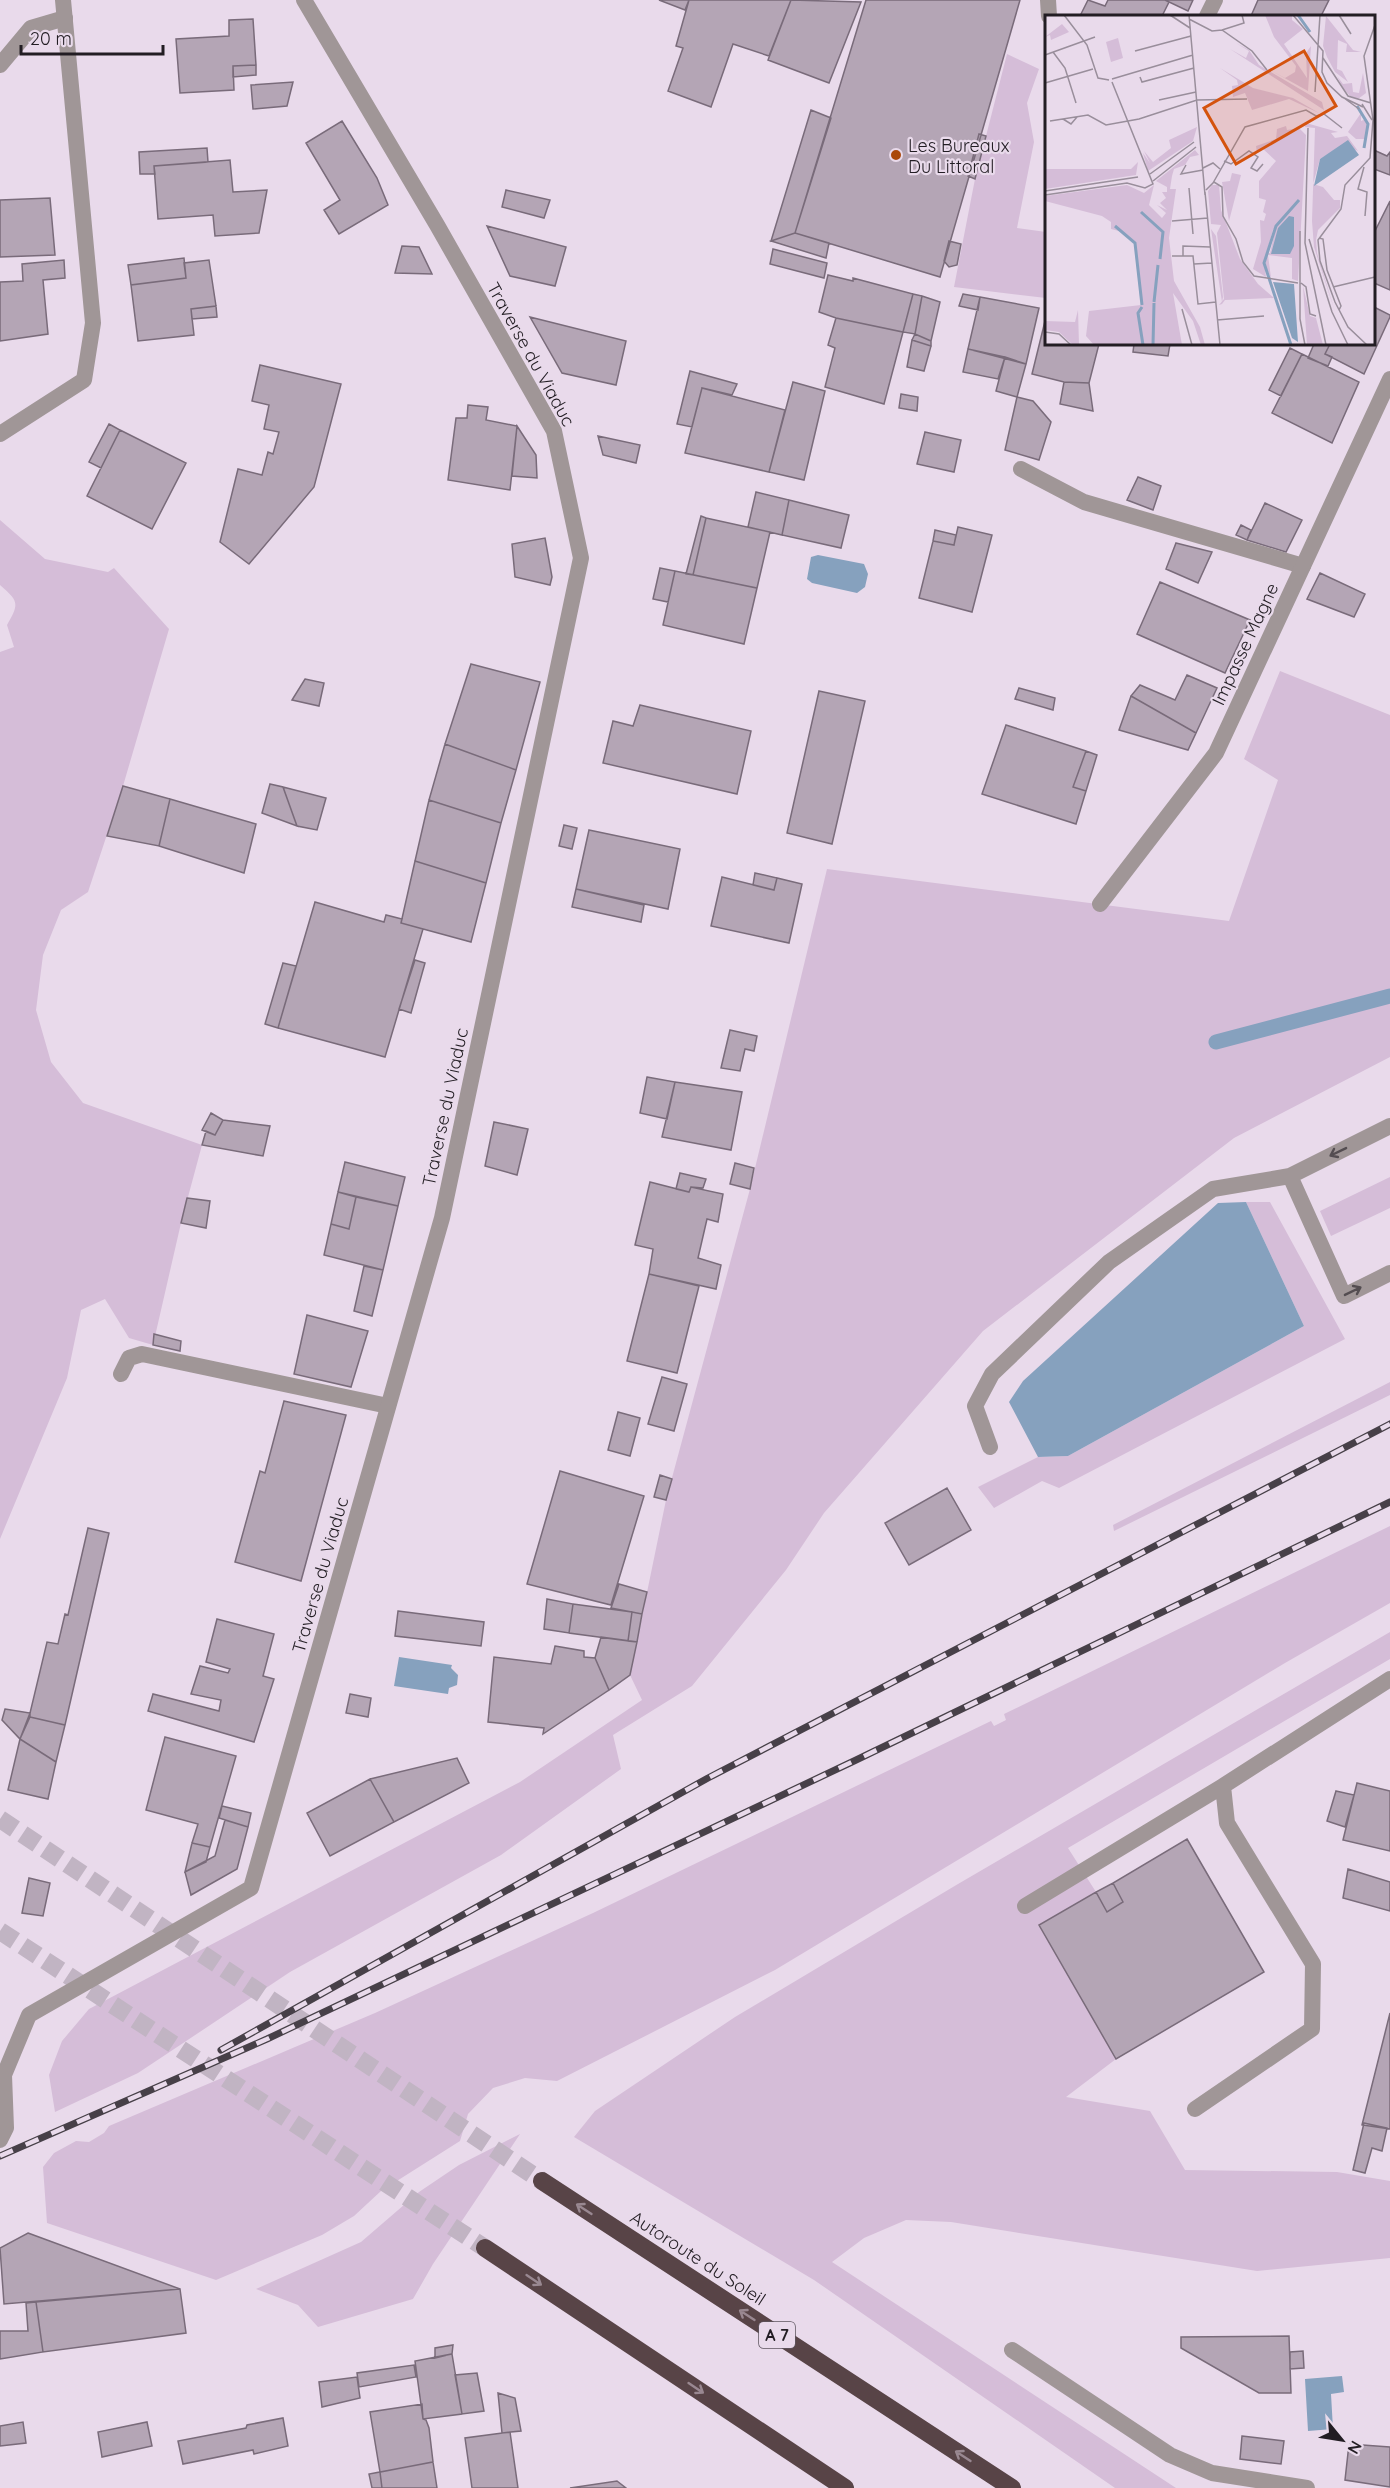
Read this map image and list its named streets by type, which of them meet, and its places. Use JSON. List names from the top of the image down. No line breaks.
{"streets":{"highway":["Autoroute du Soleil","A 7"],"street":["Traverse du Viaduc","Impasse Magne"]},"places":["Les Bureaux Du Littoral"],"scale_bar":"20 m","north":"bottom right"}
